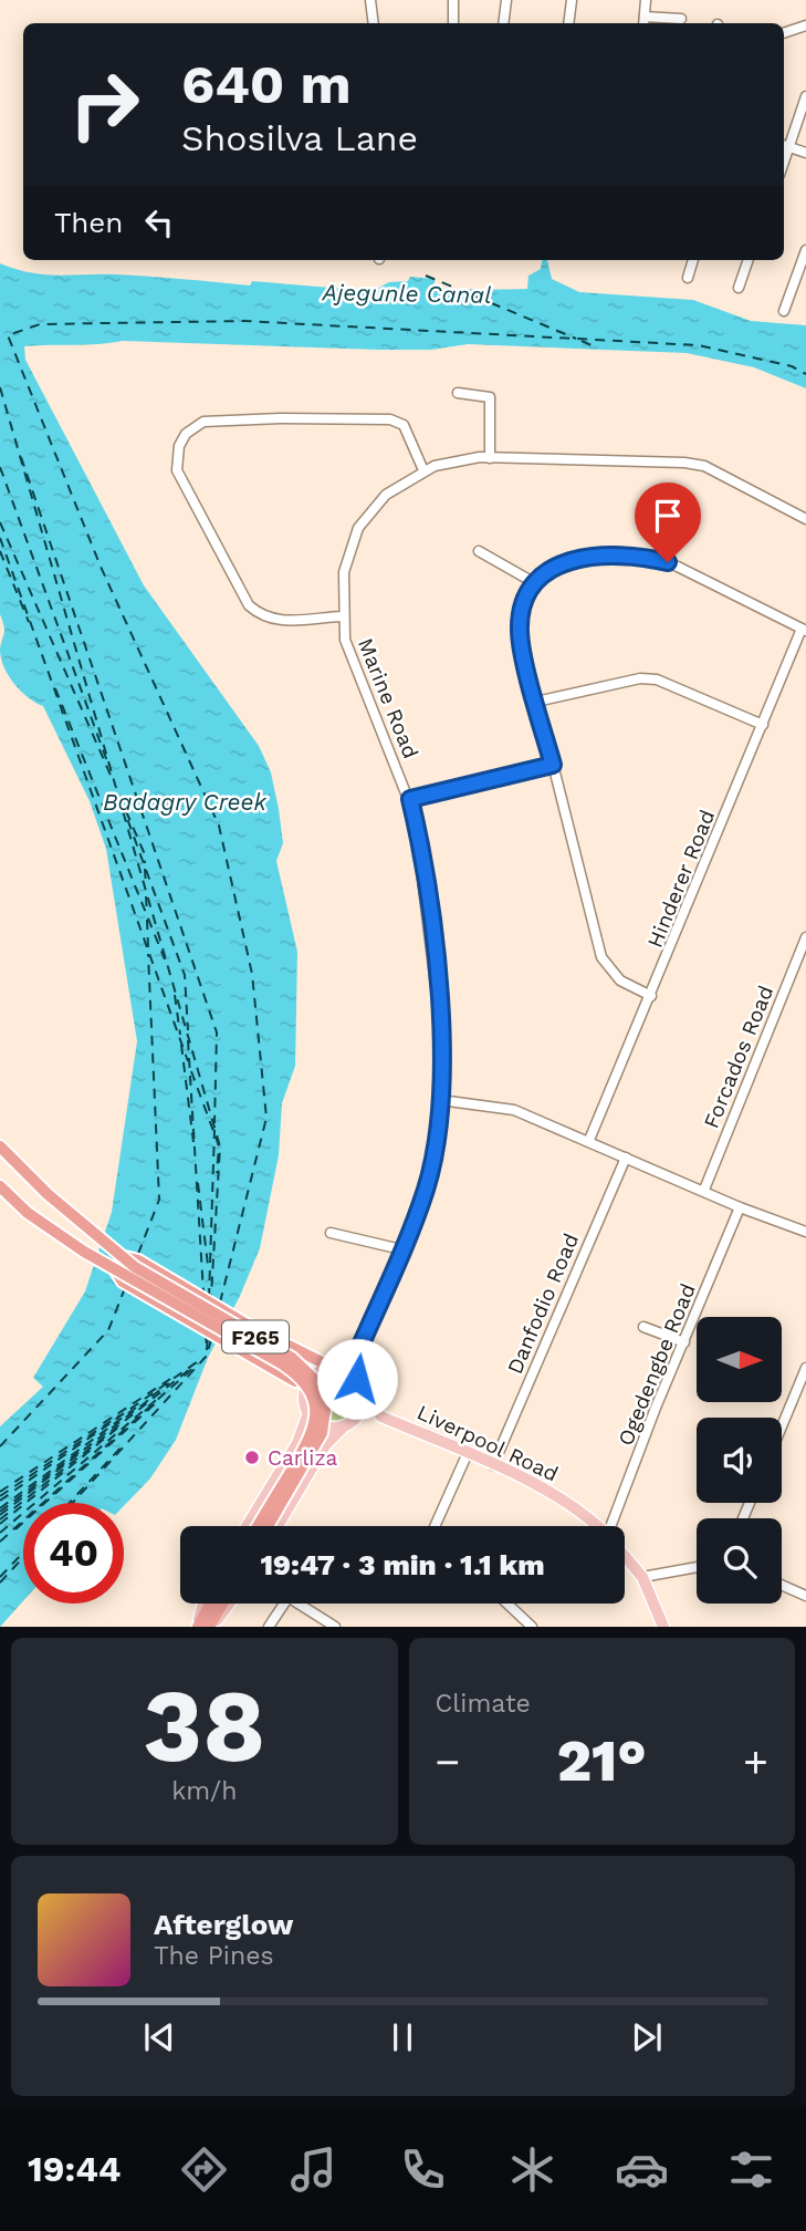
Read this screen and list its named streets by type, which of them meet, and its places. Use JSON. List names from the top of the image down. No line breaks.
{"streets":{"highway":["F265"],"main road":["Liverpool Road"],"street":["Marine Road","Hinderer Road","Forcados Road","Danfodio Road","Ogedengbe Road"]},"crossings":[["Danfodio Road","Liverpool Road"]],"water":["Ajegunle Canal","Badagry Creek"],"places":["Carliza"],"north":"right","page":{"turn":["640 m","Shosilva Lane"],"then":"Then","limit":"40","trip":"19:47 · 3 min · 1.1 km","tile":[["38","km/h"],"Climate"],"heat":["−","21°","+"],"song":["Afterglow","The Pines"],"tabs":"19:44"}}
